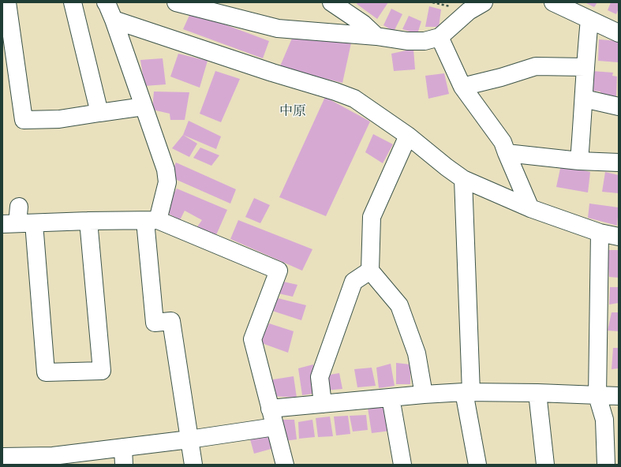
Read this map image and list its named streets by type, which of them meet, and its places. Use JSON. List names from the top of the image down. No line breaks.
{"districts":["中原"]}
